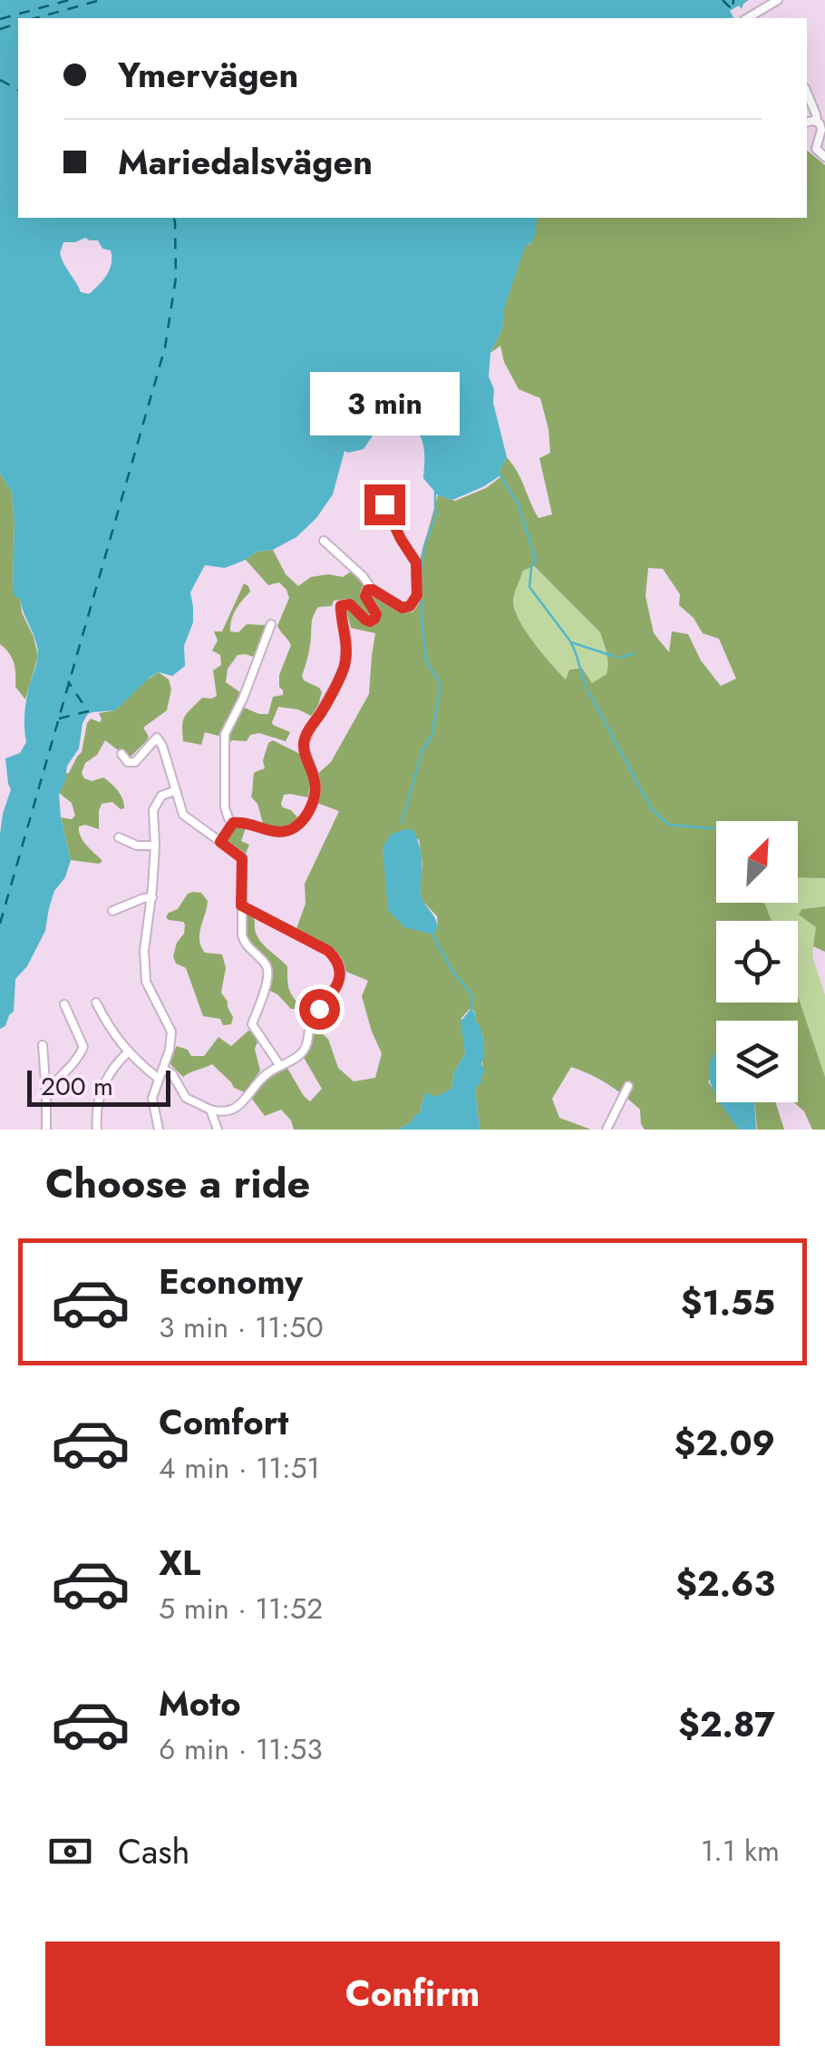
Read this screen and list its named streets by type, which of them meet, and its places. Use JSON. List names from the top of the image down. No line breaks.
{"scale_bar":"200 m","north":"top right","page":{"banner":["Ymervägen","Mariedalsvägen"],"bubble":"3 min","scale":"200 m","heading":"Choose a ride","list":[{"name":"Economy","note":"3 min · 11:50","value":"$1.55"},{"name":"Comfort","note":"4 min · 11:51","value":"$2.09"},{"name":"XL","note":"5 min · 11:52","value":"$2.63"},{"name":"Moto","note":"6 min · 11:53","value":"$2.87"}],"pay":["Cash","1.1 km"],"buttons":"Confirm"}}
